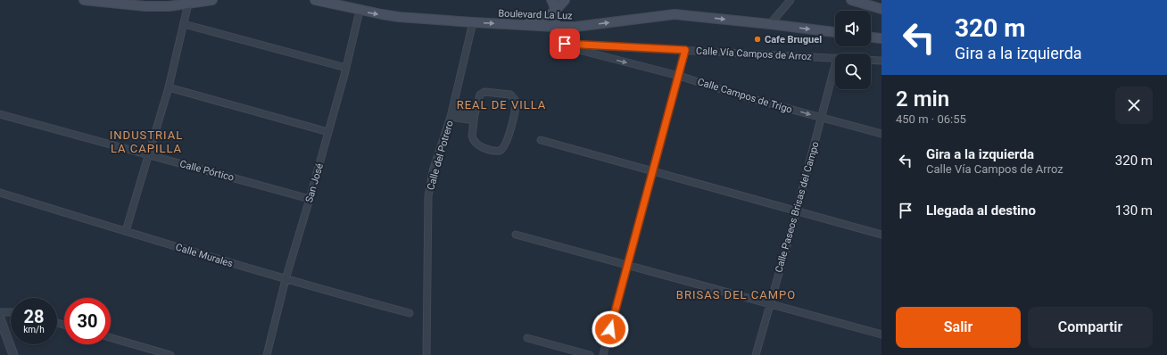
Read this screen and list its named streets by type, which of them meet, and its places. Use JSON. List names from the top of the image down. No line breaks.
{"streets":{"main road":["Boulevard La Luz"],"street":["Calle Vía Campos de Arroz","Calle Campos de Trigo","Calle del Potrero","Calle Pórtico","San José","Calle Paseos Brisas del Campo","Calle Murales"]},"crossings":[["Boulevard La Luz","Calle del Potrero"],["Boulevard La Luz","San José"],["Calle Vía Campos de Arroz","Calle Campos de Trigo"],["Calle Campos de Trigo","Calle Paseos Brisas del Campo"],["Calle Pórtico","San José"],["San José","Calle Murales"]],"one_way":["Boulevard La Luz","Calle Campos de Trigo"],"districts":["REAL DE VILLA","INDUSTRIAL LA CAPILLA","BRISAS DEL CAMPO"],"places":["Cafe Bruguel"],"page":{"turn":["320 m","Gira a la izquierda"],"heading":["2 min","450 m · 06:55"],"list":[{"name":"Gira a la izquierda","note":"Calle Vía Campos de Arroz","value":"320 m"},{"name":"Llegada al destino","value":"130 m"}],"speed":"28 km/h","limit":"30","buttons":["Salir","Compartir"]}}
